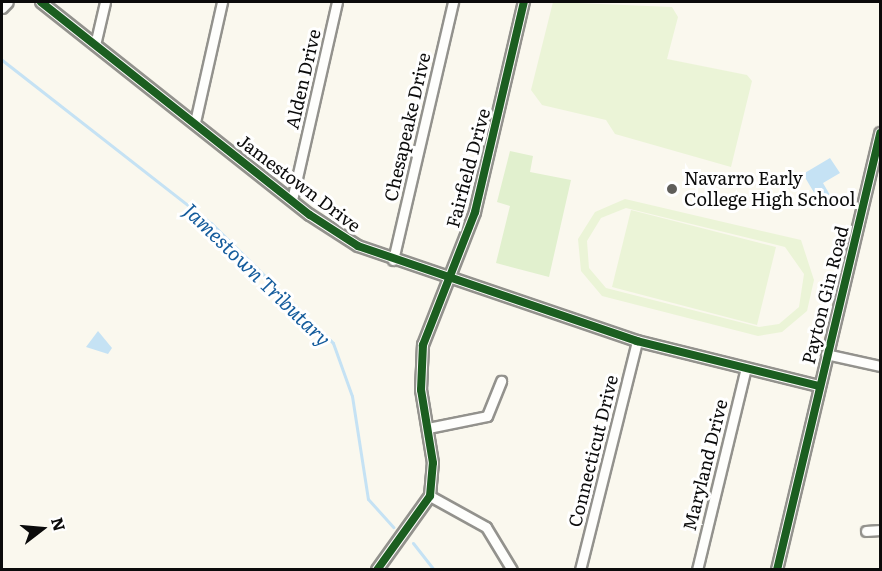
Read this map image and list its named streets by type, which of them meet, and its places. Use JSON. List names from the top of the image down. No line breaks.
{"streets":{"street":["Alden Drive","Chesapeake Drive","Fairfield Drive","Jamestown Drive","Payton Gin Road","Connecticut Drive","Maryland Drive"]},"crossings":[["Alden Drive","Jamestown Drive"],["Chesapeake Drive","Jamestown Drive"],["Fairfield Drive","Jamestown Drive"],["Jamestown Drive","Payton Gin Road"],["Jamestown Drive","Connecticut Drive"],["Jamestown Drive","Maryland Drive"]],"water":["Jamestown Tributary"],"places":["Navarro Early College High School"],"north":"right"}
